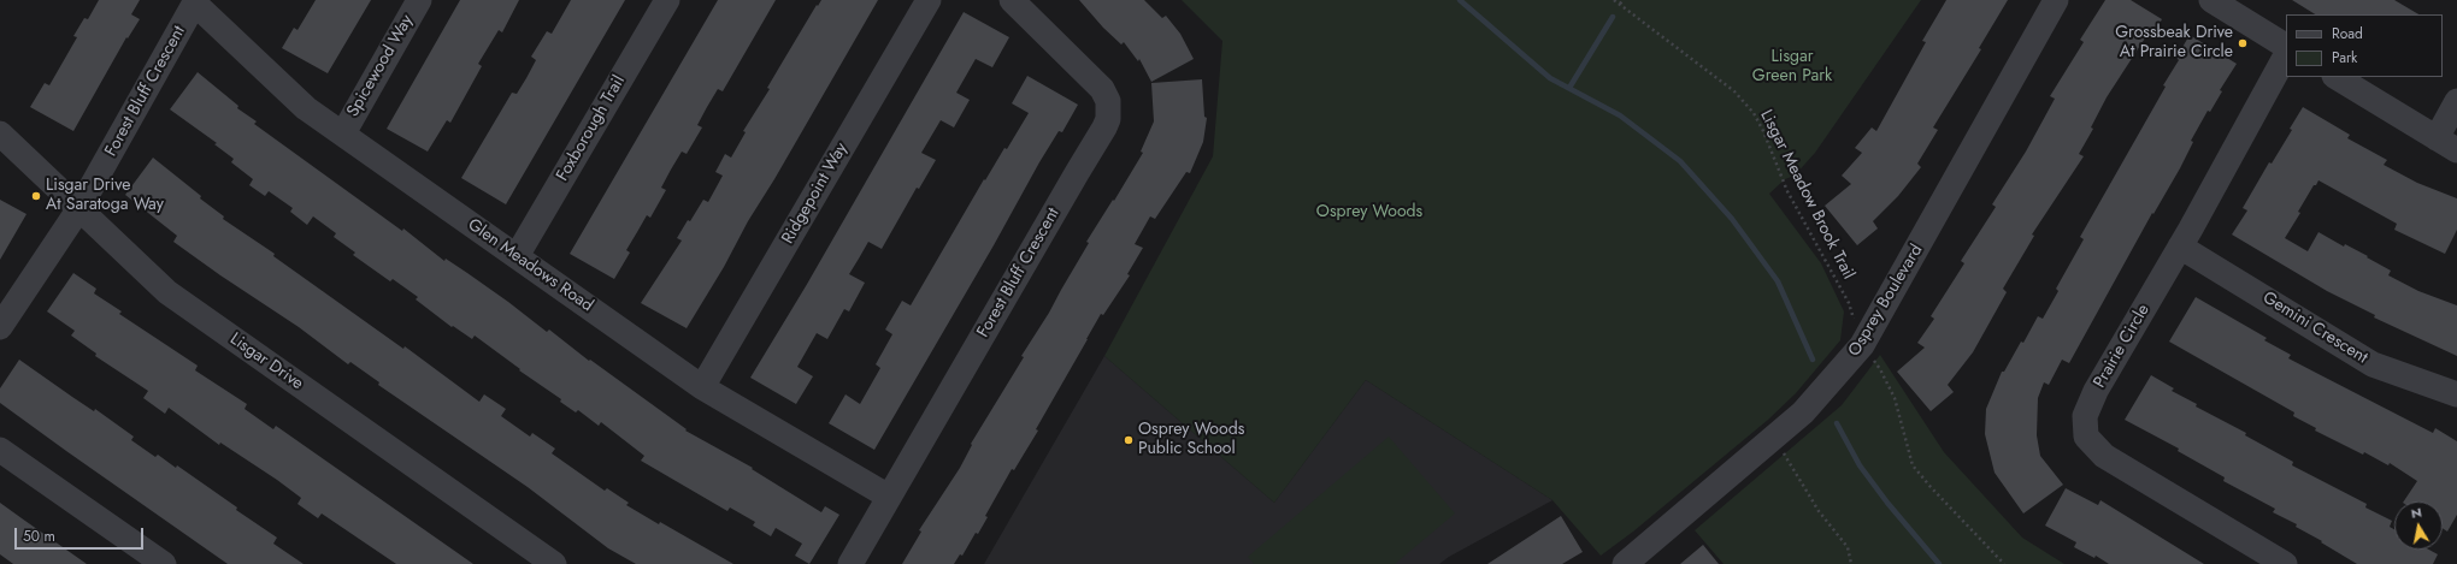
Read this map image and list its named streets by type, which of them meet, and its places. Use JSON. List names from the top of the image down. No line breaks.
{"streets":{"street":["Spicewood Way","Forest Bluff Crescent","Foxborough Trail","Ridgepoint Way","Glen Meadows Road","Osprey Boulevard","Gemini Crescent","Prairie Circle","Lisgar Drive"],"path":["Lisgar Meadow Brook Trail"]},"crossings":[["Spicewood Way","Glen Meadows Road"],["Forest Bluff Crescent","Glen Meadows Road"],["Forest Bluff Crescent","Lisgar Drive"],["Foxborough Trail","Glen Meadows Road"],["Ridgepoint Way","Glen Meadows Road"],["Lisgar Meadow Brook Trail","Osprey Boulevard"],["Gemini Crescent","Prairie Circle"]],"parks":["Lisgar Green Park","Osprey Woods"],"places":["Grossbeak Drive At Prairie Circle","Lisgar Drive At Saratoga Way","Osprey Woods Public School"],"legend":["Road","Park"],"scale_bar":"50 m","north":"top"}
